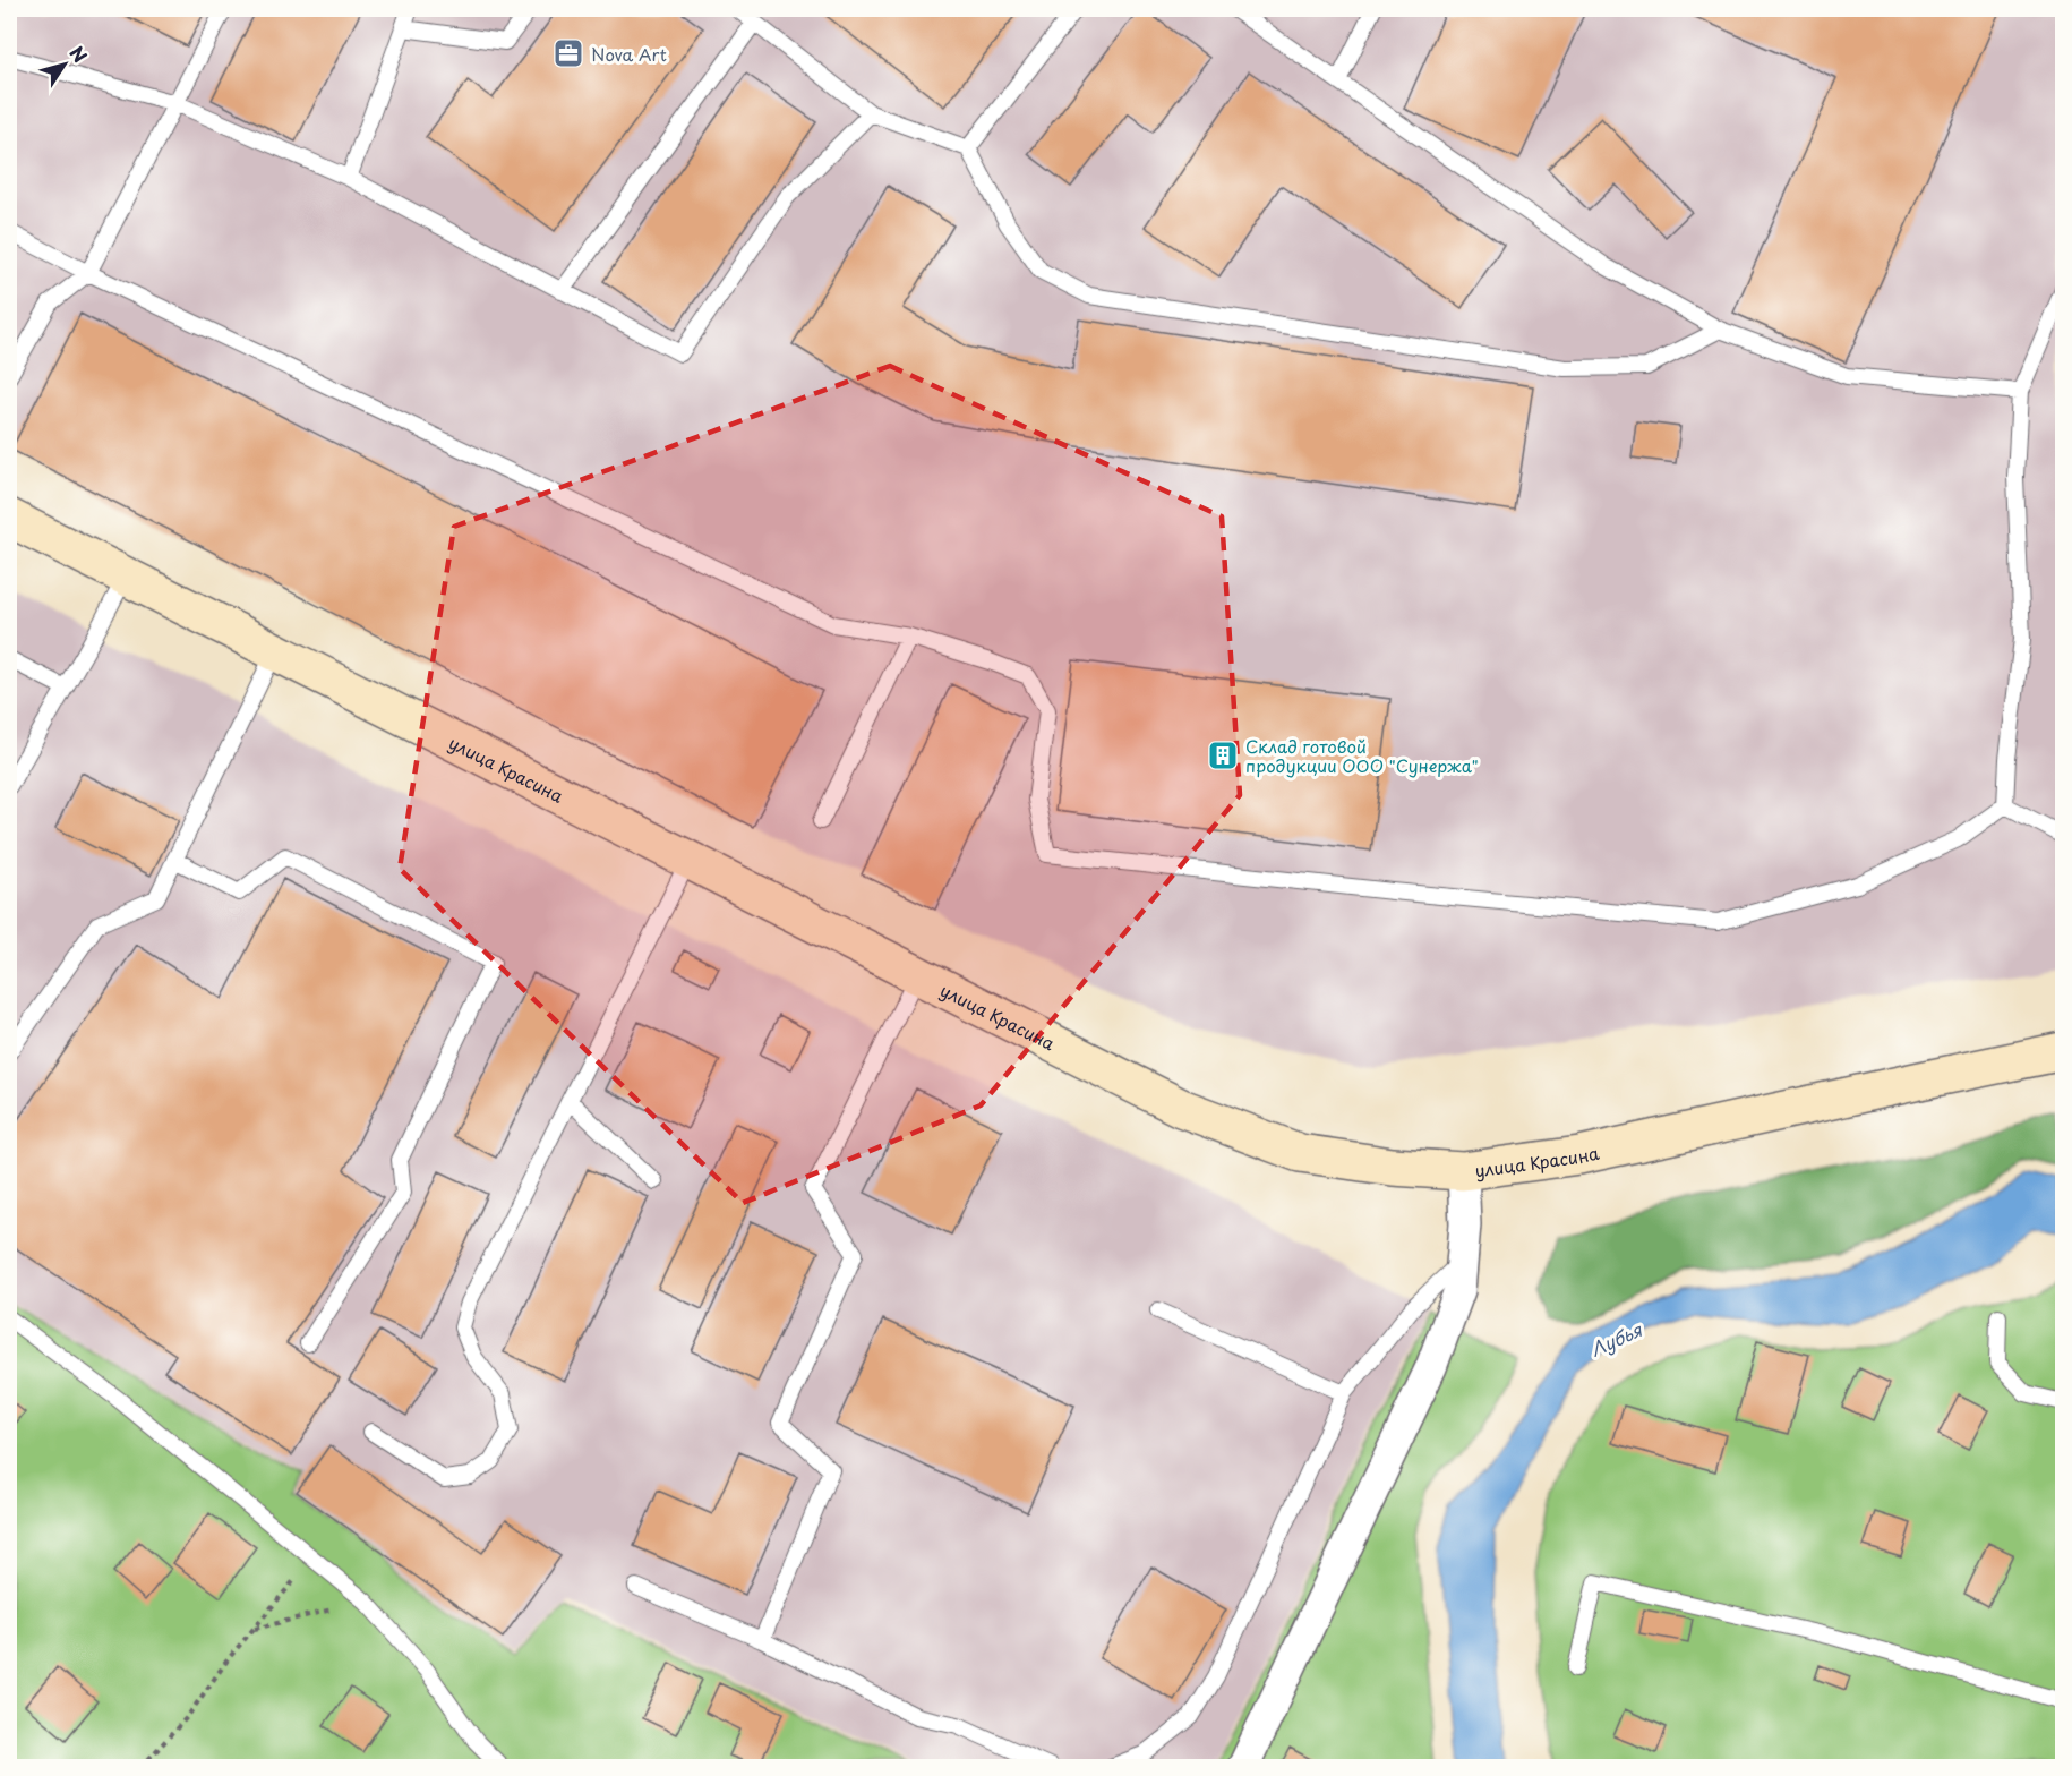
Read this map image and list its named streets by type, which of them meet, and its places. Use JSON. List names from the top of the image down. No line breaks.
{"streets":{"main road":["улица Красина"]},"water":["Лубья"],"places":{"office":["Nova Art"],"building":["Склад готовой продукции ООО \"Сунержа\""]},"north":"top right"}
